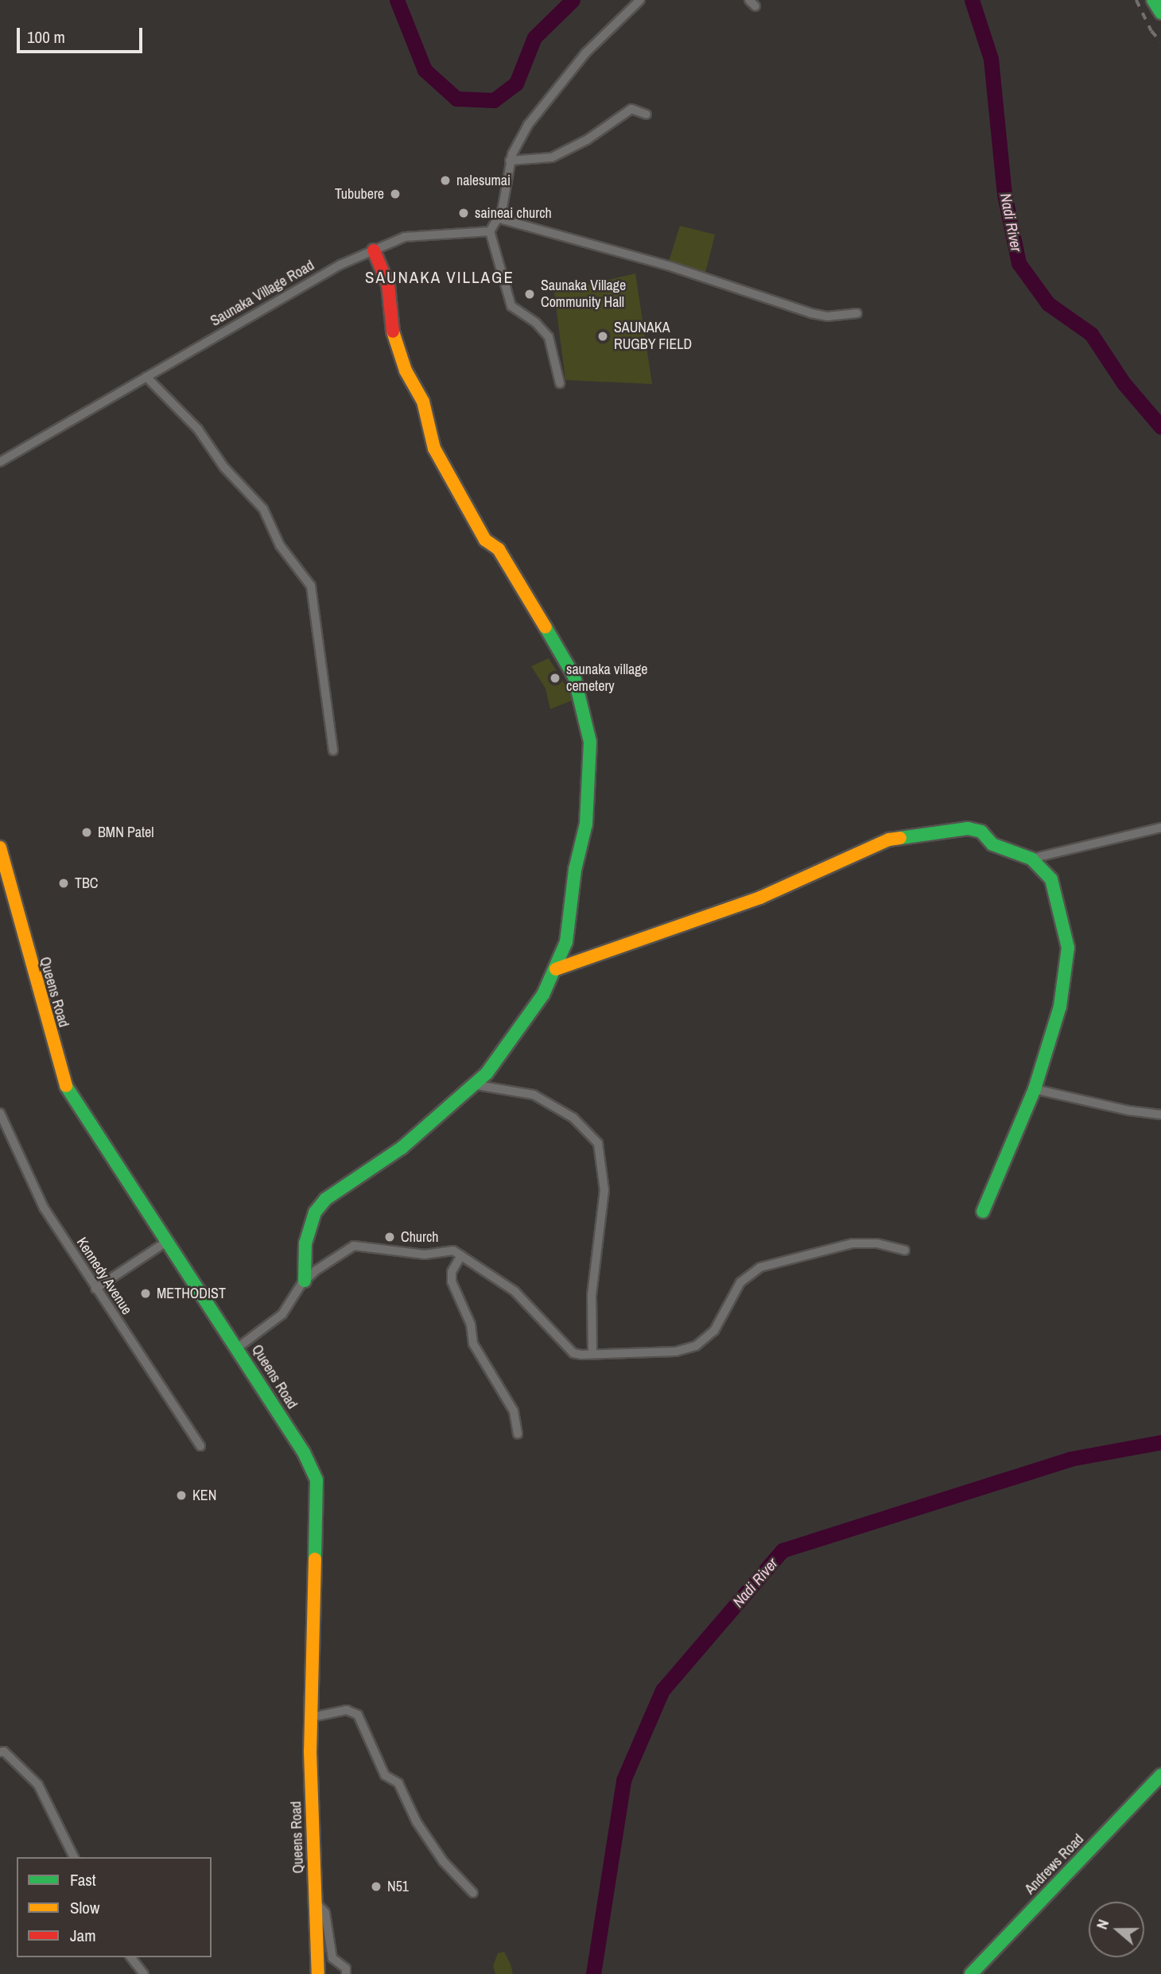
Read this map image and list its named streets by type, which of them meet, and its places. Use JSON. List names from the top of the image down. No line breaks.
{"streets":{"main road":["Queens Road","Andrews Road"],"street":["Saunaka Village Road","Kennedy Avenue"]},"districts":["SAUNAKA VILLAGE"],"water":["Nadi River"],"places":["nalesumai","Tububere","saineai church","Saunaka Village Community Hall","SAUNAKA RUGBY FIELD","saunaka village cemetery","BMN Patel","TBC","Church","METHODIST","KEN","N51"],"legend":["Fast","Slow","Jam"],"scale_bar":"100 m","north":"left"}
